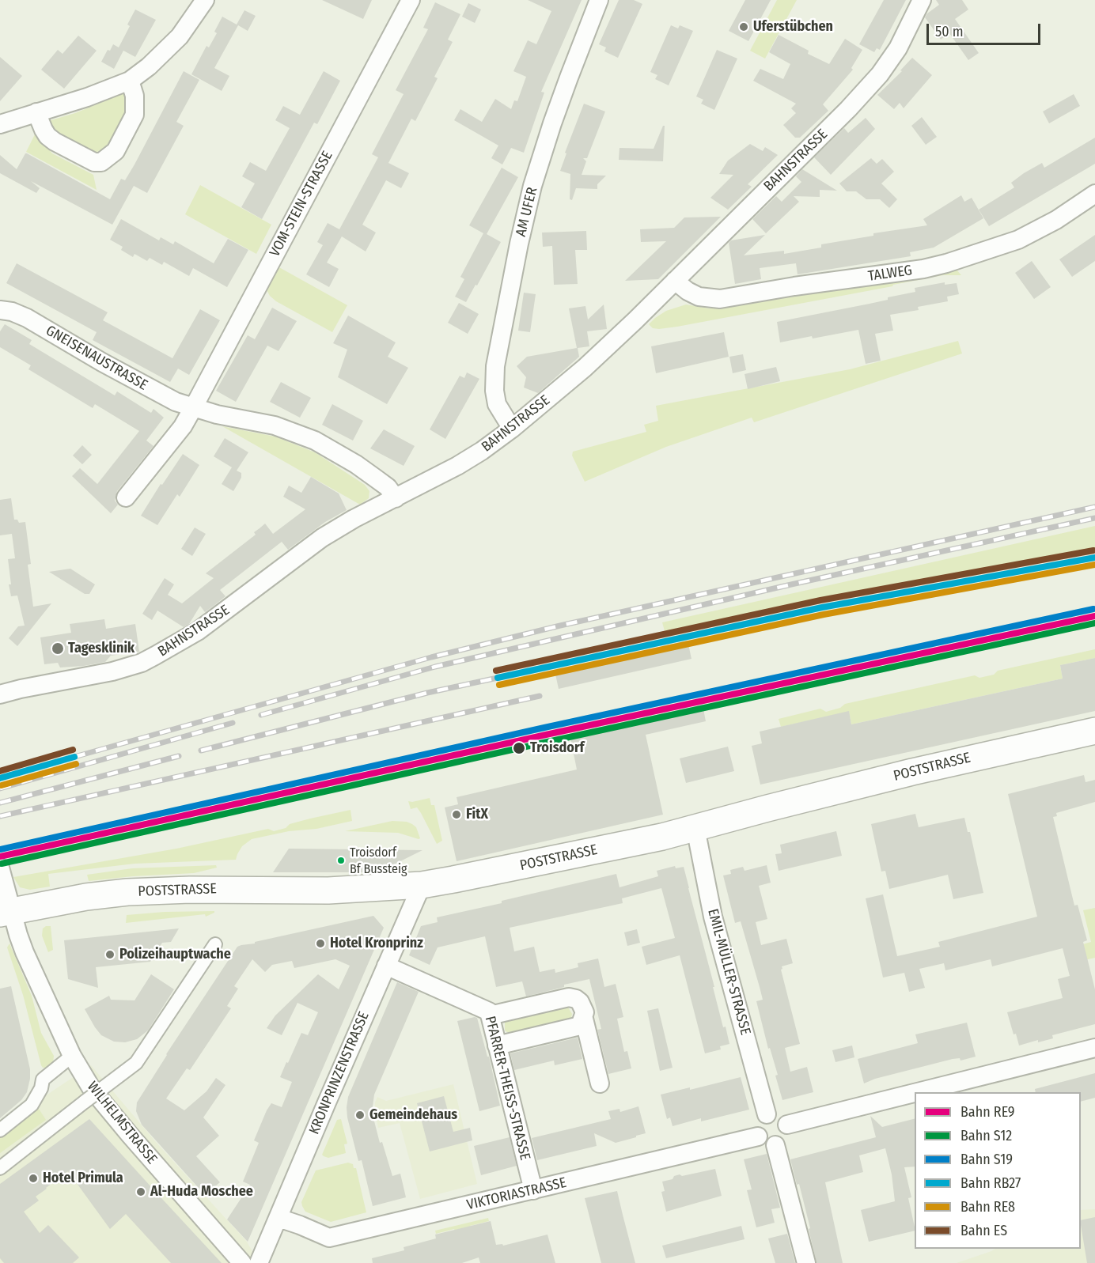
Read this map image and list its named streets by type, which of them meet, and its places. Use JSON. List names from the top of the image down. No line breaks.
{"streets":{"main road":["POSTSTRASSE"],"street":["BAHNSTRASSE","VOM-STEIN-STRASSE","AM UFER","TALWEG","GNEISENAUSTRASSE","EMIL-MÜLLER-STRASSE","KRONPRINZENSTRASSE","PFARRER-THEISS-STRASSE","WILHELMSTRASSE","VIKTORIASTRASSE"]},"crossings":[["BAHNSTRASSE","AM UFER"],["BAHNSTRASSE","TALWEG"],["BAHNSTRASSE","GNEISENAUSTRASSE"],["VOM-STEIN-STRASSE","GNEISENAUSTRASSE"],["POSTSTRASSE","EMIL-MÜLLER-STRASSE"],["POSTSTRASSE","KRONPRINZENSTRASSE"],["POSTSTRASSE","WILHELMSTRASSE"],["EMIL-MÜLLER-STRASSE","VIKTORIASTRASSE"],["KRONPRINZENSTRASSE","PFARRER-THEISS-STRASSE"],["KRONPRINZENSTRASSE","VIKTORIASTRASSE"],["PFARRER-THEISS-STRASSE","VIKTORIASTRASSE"]],"places":["Uferstübchen","Tagesklinik","Troisdorf","FitX","Troisdorf Bf Bussteig","Hotel Kronprinz","Polizeihauptwache","Gemeindehaus","Hotel Primula","Al-Huda Moschee"],"lines":["rail line ES","rail line RB27","rail line RE8","rail line S19","rail line RE9","rail line S12"],"legend":["Bahn RE9","Bahn S12","Bahn S19","Bahn RB27","Bahn RE8","Bahn ES"],"scale_bar":"50 m"}
